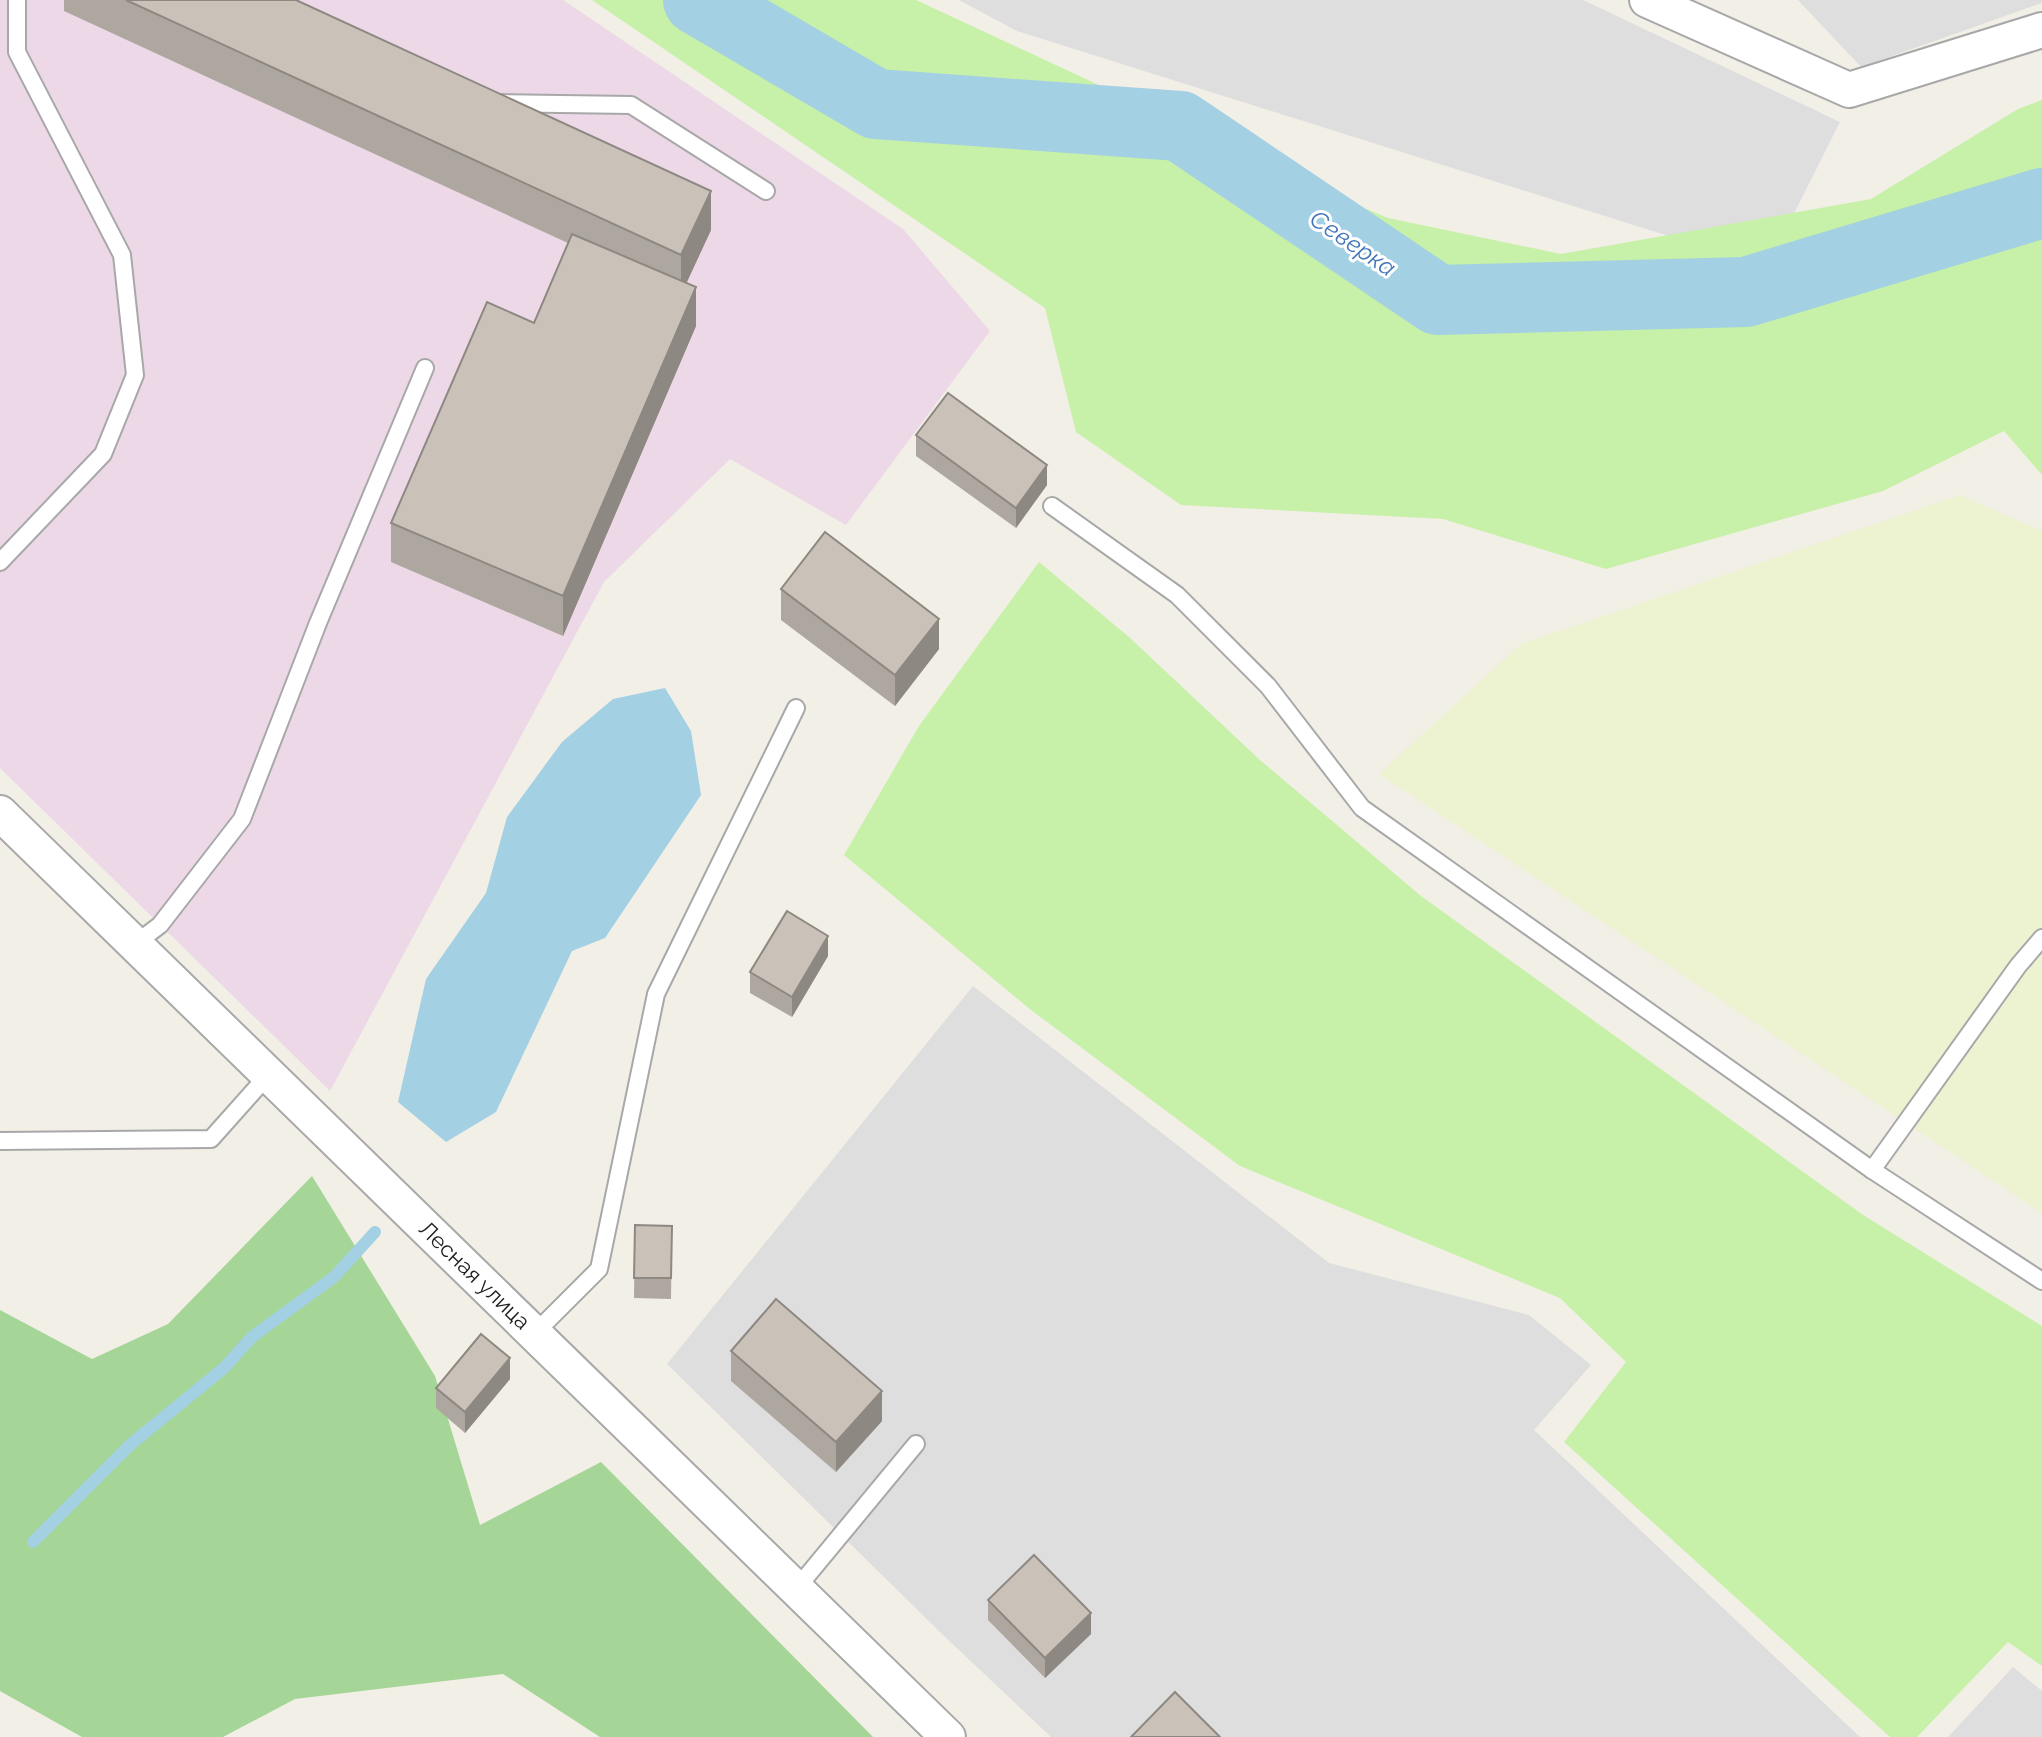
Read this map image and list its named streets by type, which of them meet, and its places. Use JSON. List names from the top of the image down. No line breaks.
{"streets":{"street":["Лесная улица"]},"water":["Северка"]}
